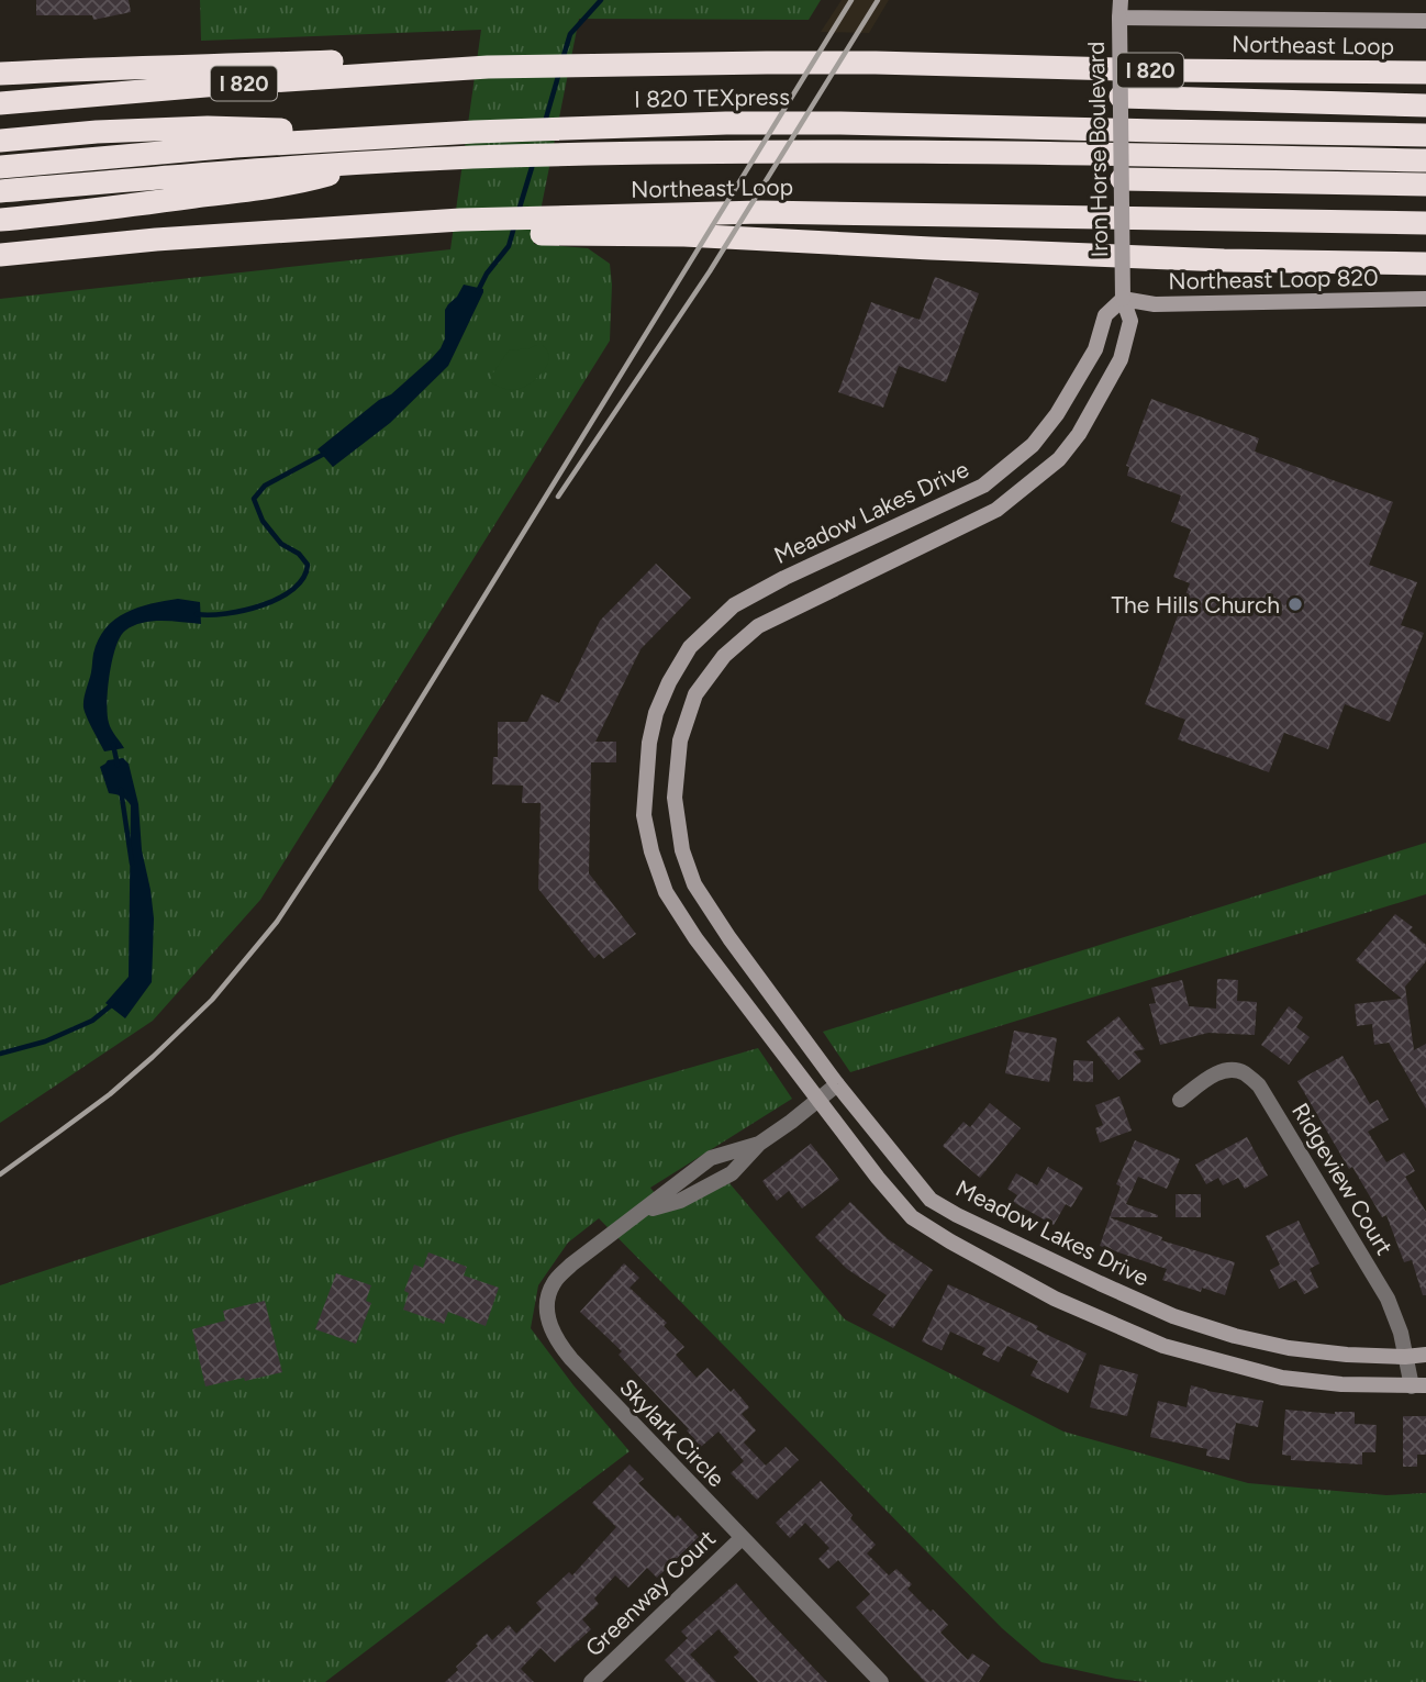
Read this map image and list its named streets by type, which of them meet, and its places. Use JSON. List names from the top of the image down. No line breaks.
{"streets":{"highway":["Northeast Loop","I 820","I 820 TEXpress"],"street":["Iron Horse Boulevard","Northeast Loop 820","Meadow Lakes Drive","Ridgeview Court","Skylark Circle","Greenway Court"]},"crossings":[["Iron Horse Boulevard","Northeast Loop 820"],["Iron Horse Boulevard","Meadow Lakes Drive"],["Northeast Loop 820","Meadow Lakes Drive"],["Meadow Lakes Drive","Ridgeview Court"],["Meadow Lakes Drive","Skylark Circle"],["Skylark Circle","Greenway Court"]],"places":["The Hills Church"]}
